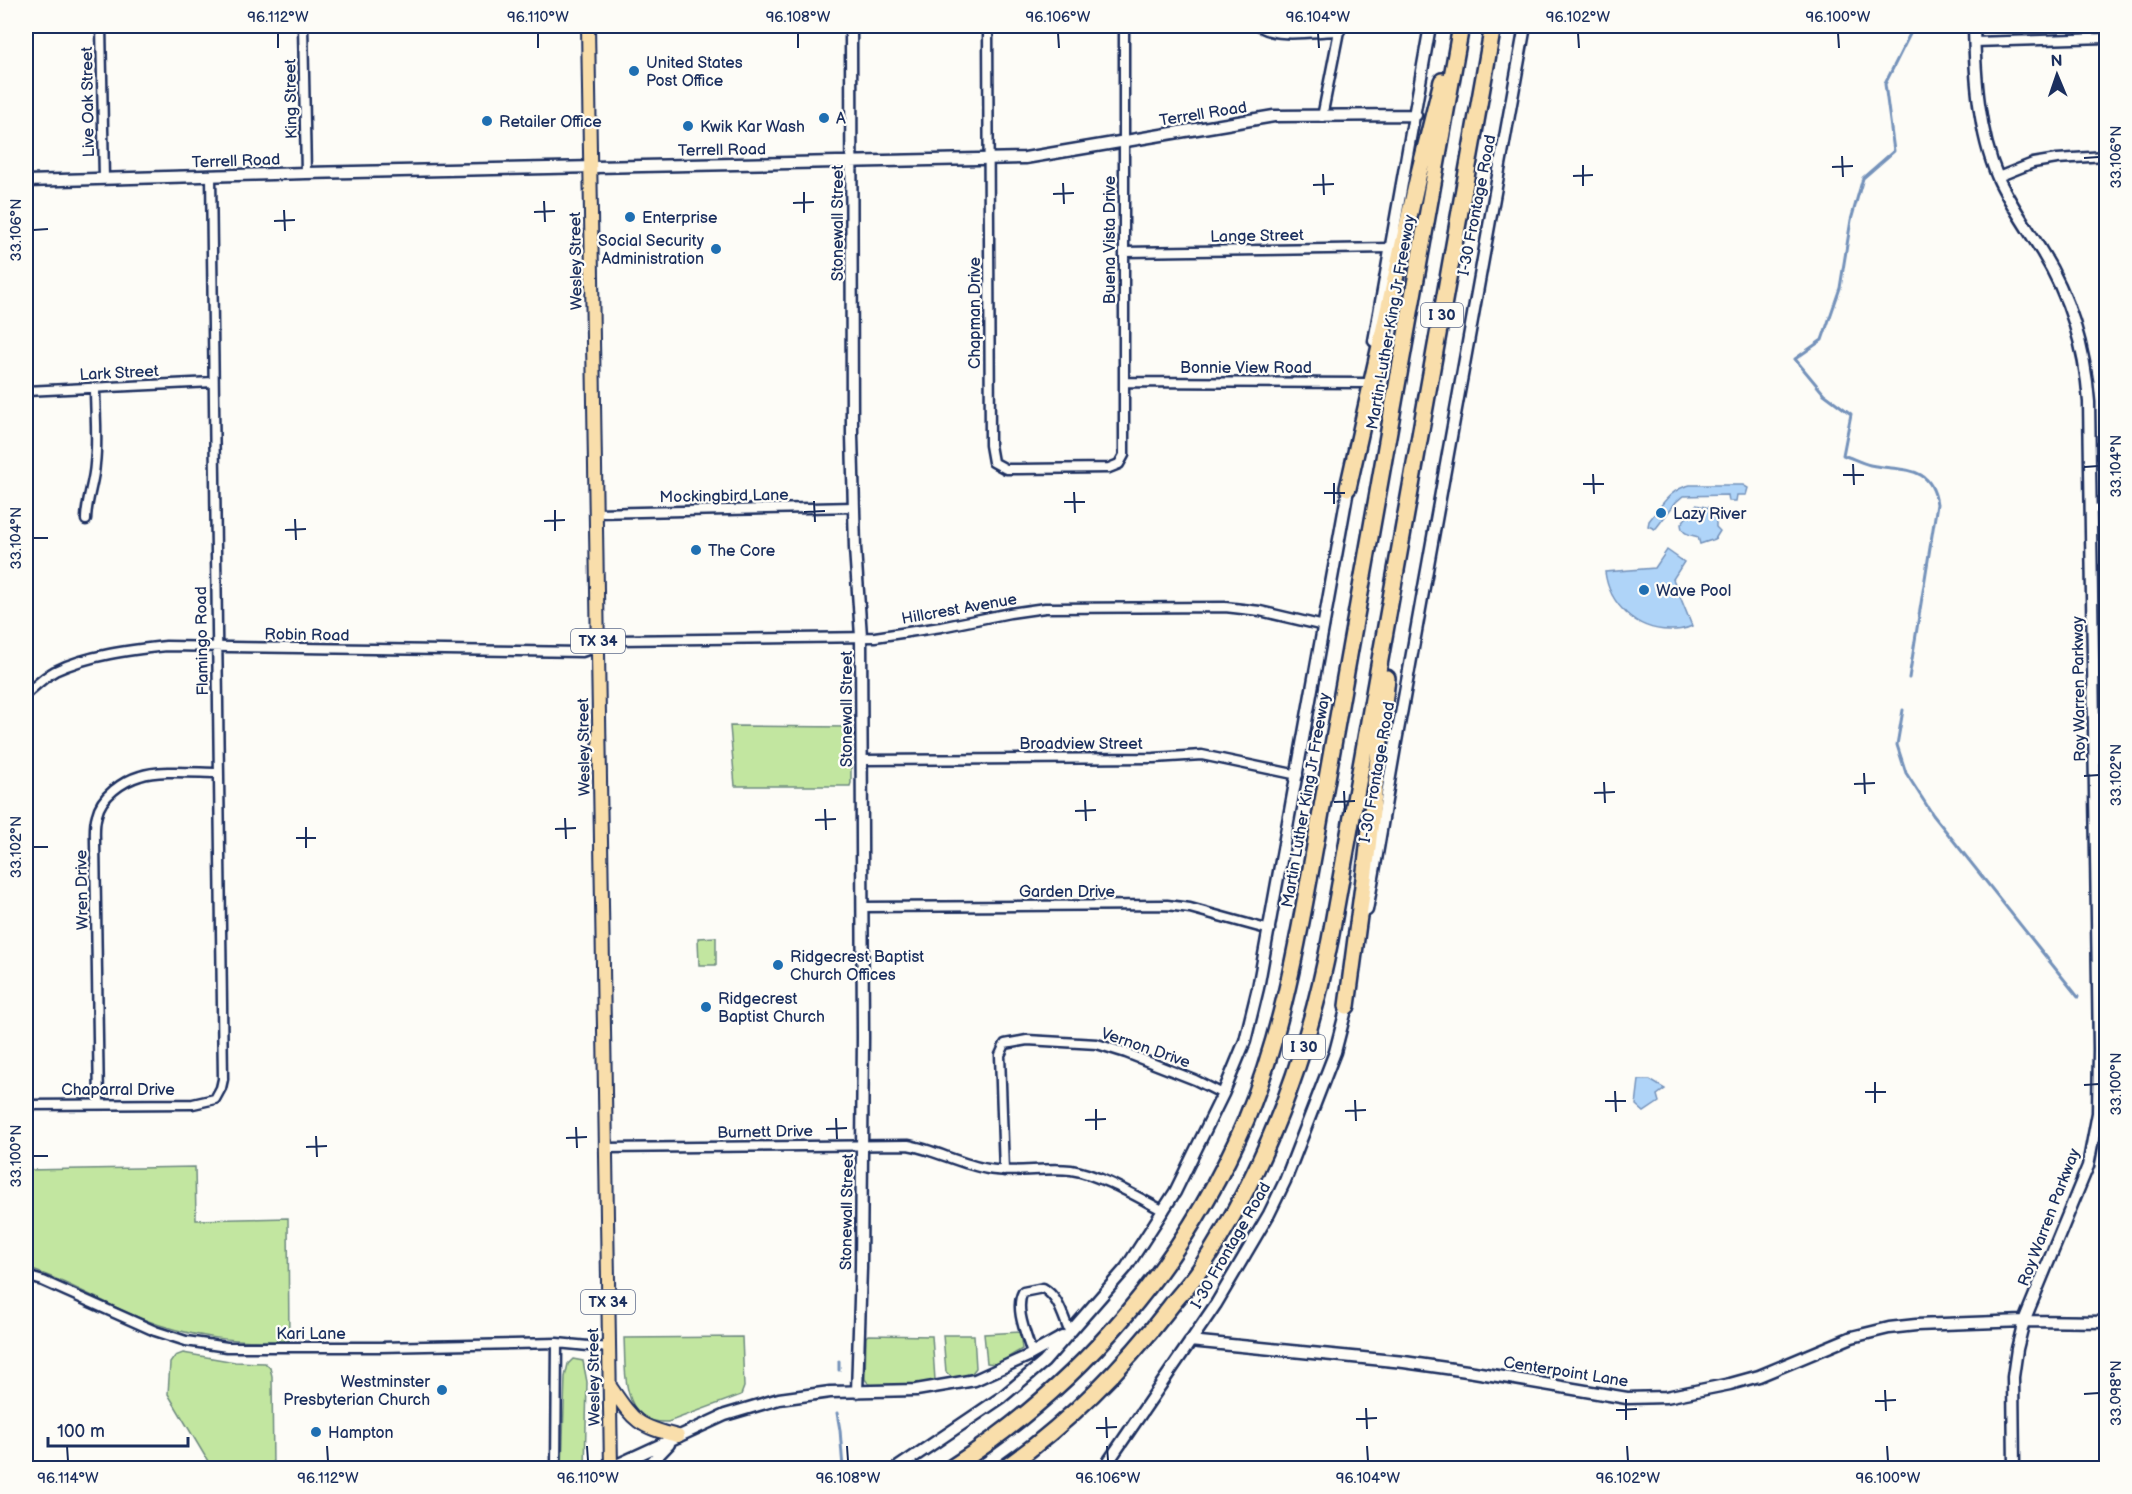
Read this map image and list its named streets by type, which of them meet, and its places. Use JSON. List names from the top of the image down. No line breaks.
{"streets":{"highway":["I 30","Martin Luther King Jr Freeway"],"main road":["Wesley Street","TX 34"],"street":["King Street","Live Oak Street","Terrell Road","I-30 Frontage Road","Stonewall Street","Lange Street","Buena Vista Drive","Chapman Drive","Bonnie View Road","Lark Street","Mockingbird Lane","Hillcrest Avenue","Robin Road","Flamingo Road","Roy Warren Parkway","Broadview Street","Wren Drive","Garden Drive","Vernon Drive","Chaparral Drive","Burnett Drive","Kari Lane","Centerpoint Lane"]},"crossings":[["King Street","Terrell Road"],["Live Oak Street","Terrell Road"],["Terrell Road","Stonewall Street"],["Terrell Road","Buena Vista Drive"],["Terrell Road","Wesley Street"],["Terrell Road","Chapman Drive"],["Terrell Road","Flamingo Road"],["I-30 Frontage Road","Centerpoint Lane"],["Stonewall Street","Mockingbird Lane"],["Stonewall Street","Hillcrest Avenue"],["Stonewall Street","Broadview Street"],["Stonewall Street","Garden Drive"],["Stonewall Street","Burnett Drive"],["Lange Street","Buena Vista Drive"],["Buena Vista Drive","Chapman Drive"],["Buena Vista Drive","Bonnie View Road"],["Wesley Street","Mockingbird Lane"],["Wesley Street","Hillcrest Avenue"],["Wesley Street","Robin Road"],["Wesley Street","Burnett Drive"],["Wesley Street","Kari Lane"],["Lark Street","Flamingo Road"],["Hillcrest Avenue","Robin Road"],["Robin Road","Flamingo Road"],["Flamingo Road","Wren Drive"],["Flamingo Road","Chaparral Drive"],["Roy Warren Parkway","Centerpoint Lane"],["Wren Drive","Chaparral Drive"],["Vernon Drive","Burnett Drive"]],"places":["United States Post Office","A","Retailer Office","Kwik Kar Wash","Enterprise","Social Security Administration","Lazy River","The Core","Wave Pool","Ridgecrest Baptist Church Offices","Ridgecrest Baptist Church","Westminster Presbyterian Church","Hampton"],"scale_bar":"100 m","north":"top","coordinates":["96.112°W","96.110°W","96.108°W","96.106°W","96.104°W","96.102°W","96.100°W","33.106°N","33.104°N","33.102°N","33.100°N","33.098°N","96.114°W"]}
